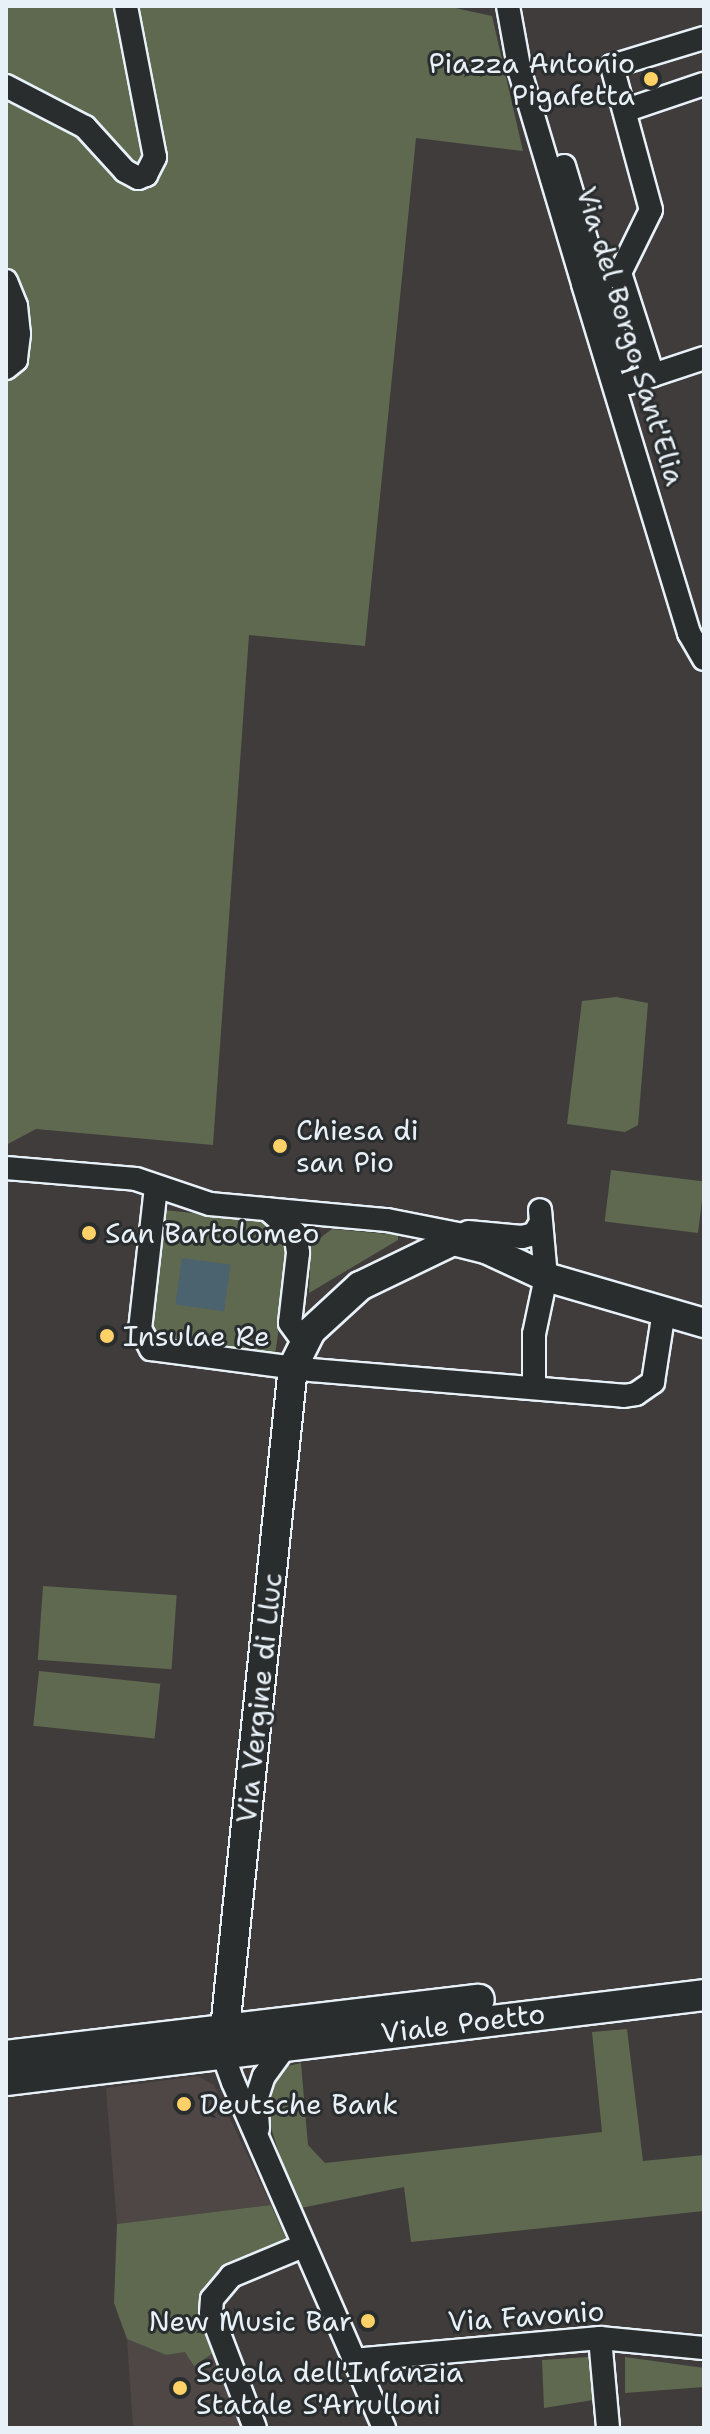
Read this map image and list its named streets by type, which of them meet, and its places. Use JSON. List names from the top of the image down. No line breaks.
{"streets":{"main road":["Viale Poetto"],"street":["Via del Borgo Sant'Elia","Via Vergine di Lluc","Via Favonio"]},"crossings":[["Via Vergine di Lluc","Viale Poetto"]],"places":["Piazza Antonio Pigafetta","Chiesa di san Pio","San Bartolomeo","Insulae Re","Deutsche Bank","New Music Bar","Scuola dell'Infanzia Statale S'Arrulloni"]}
